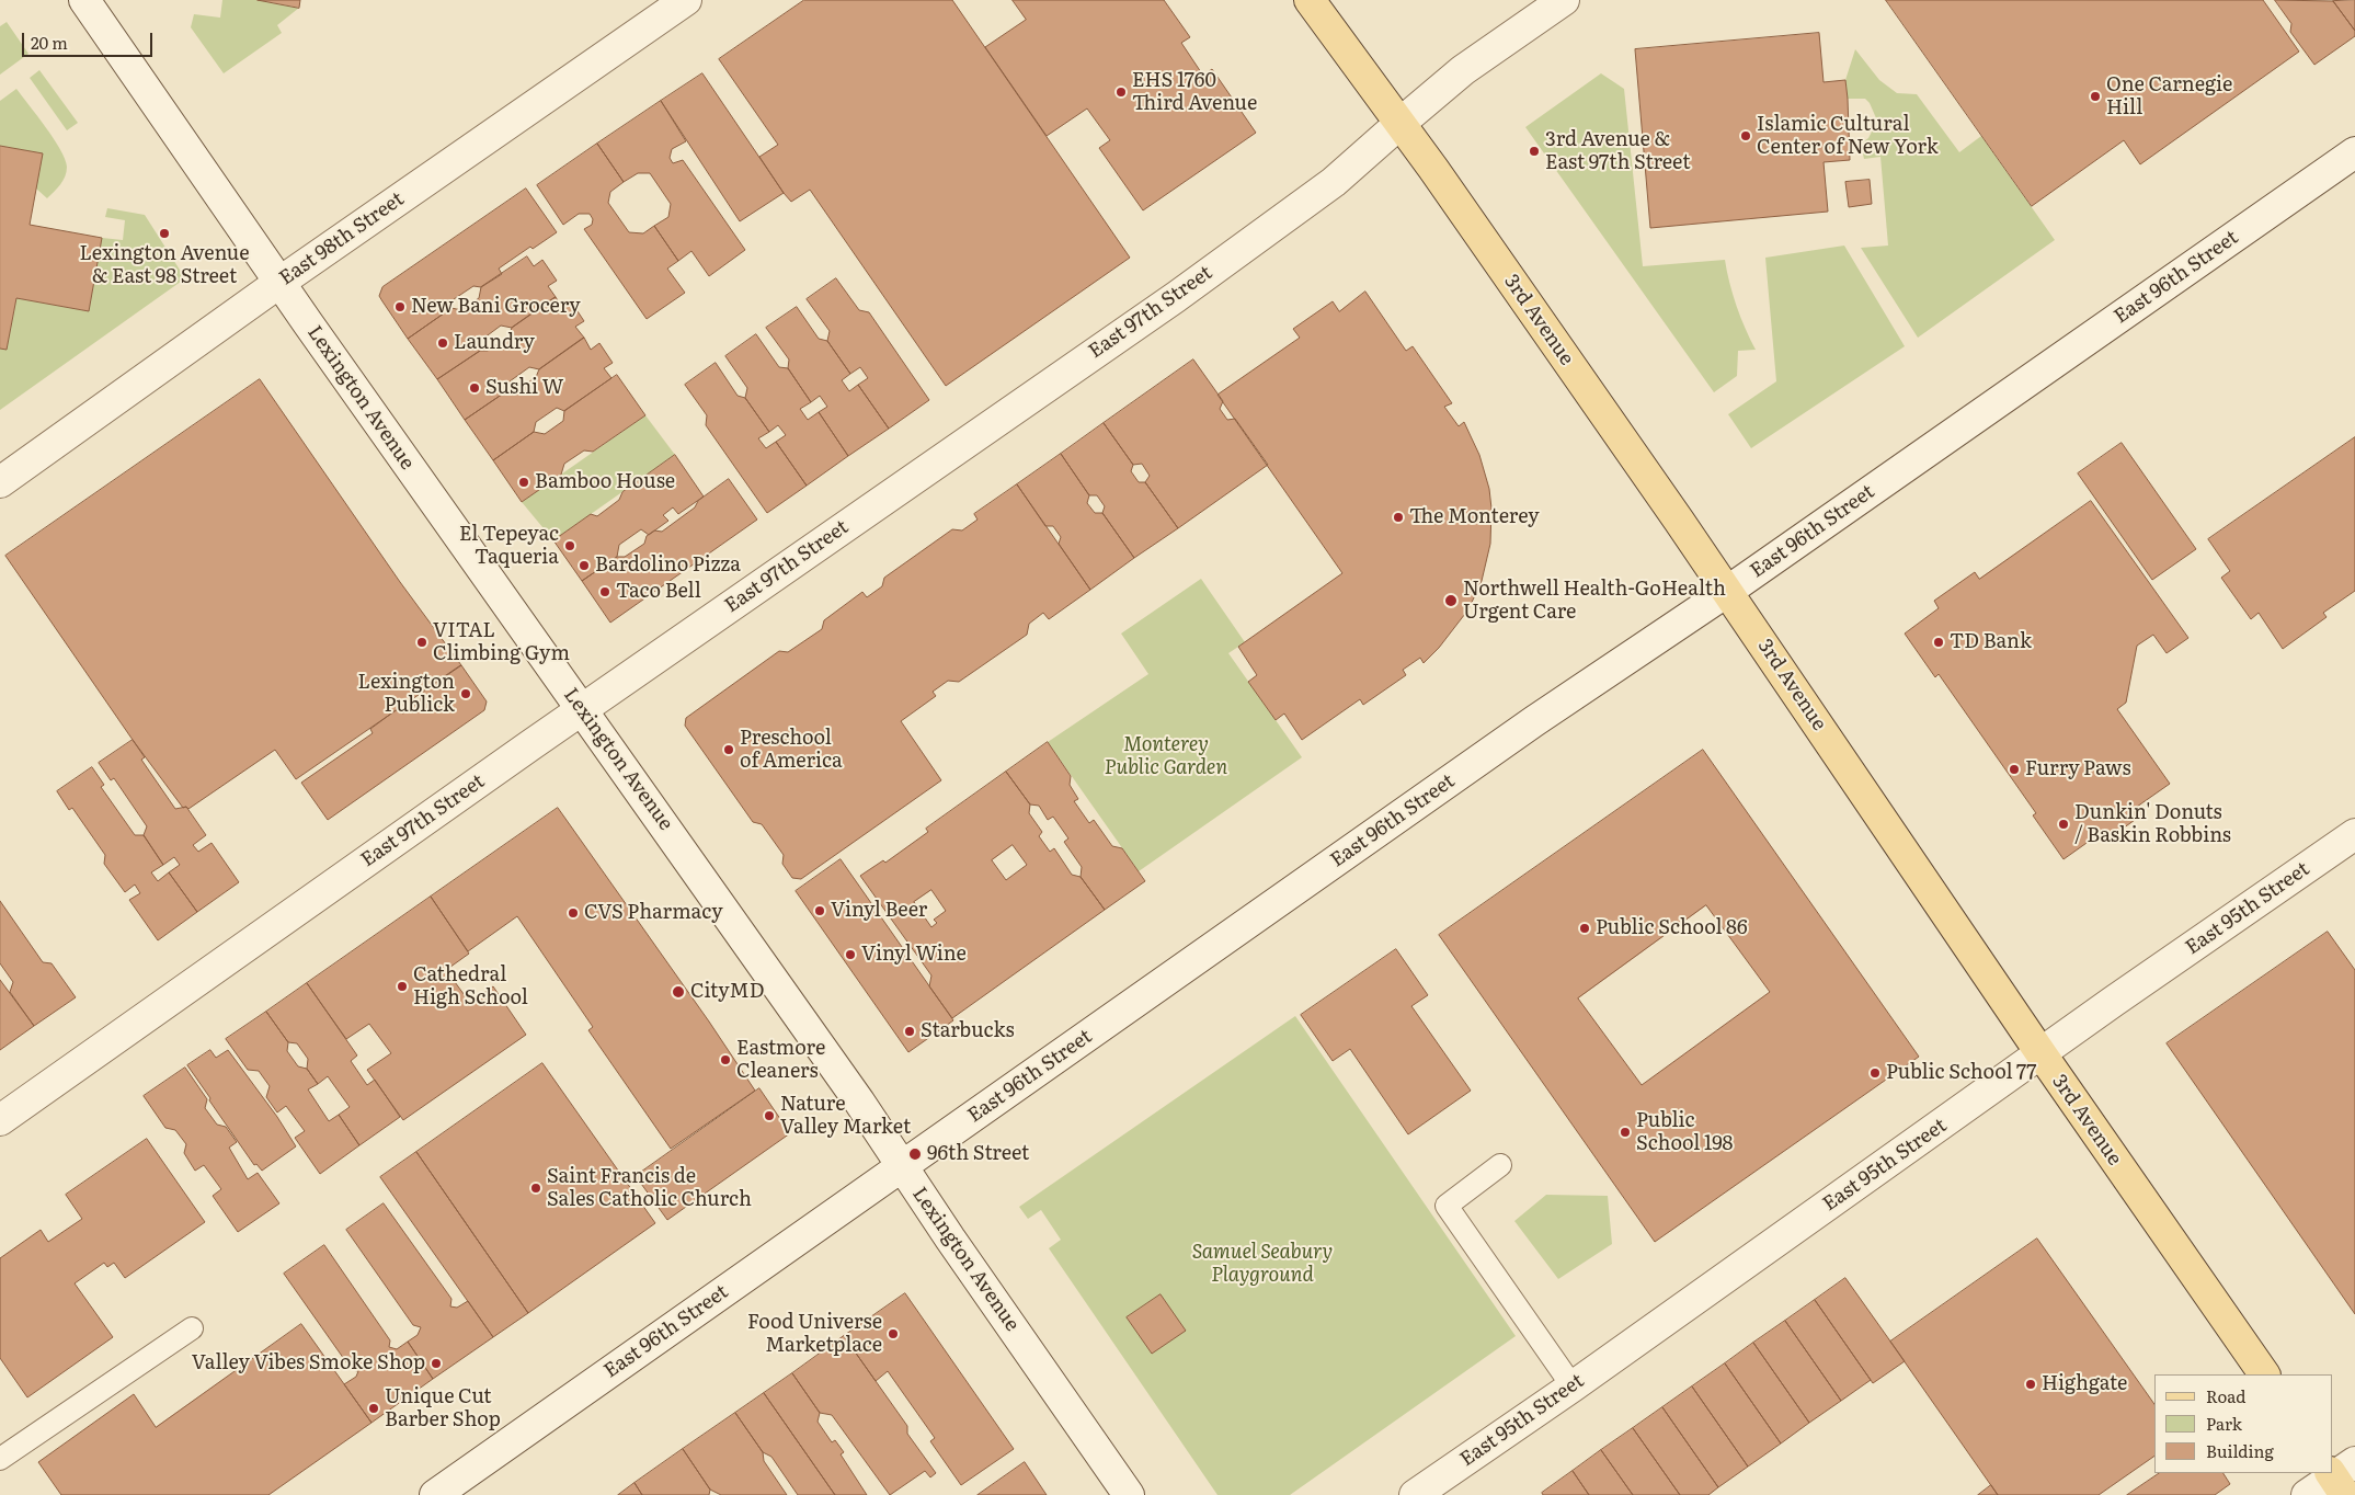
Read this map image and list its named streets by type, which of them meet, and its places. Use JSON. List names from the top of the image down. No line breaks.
{"streets":{"main road":["East 98th Street","East 96th Street","East 97th Street","3rd Avenue","Lexington Avenue","East 95th Street"]},"crossings":[["East 98th Street","Lexington Avenue"],["East 96th Street","3rd Avenue"],["East 96th Street","Lexington Avenue"],["East 97th Street","3rd Avenue"],["East 97th Street","Lexington Avenue"],["3rd Avenue","East 95th Street"]],"parks":["Monterey Public Garden","Samuel Seabury Playground"],"places":["EHS 1760 Third Avenue","One Carnegie Hill","Islamic Cultural Center of New York","3rd Avenue & East 97th Street","Lexington Avenue & East 98 Street","New Bani Grocery","Laundry","Sushi W","Bamboo House","The Monterey","El Tepeyac Taqueria","Bardolino Pizza","Taco Bell","Northwell Health-GoHealth Urgent Care","VITAL Climbing Gym","TD Bank","Lexington Publick","Preschool of America","Furry Paws","Dunkin' Donuts / Baskin Robbins","Vinyl Beer","CVS Pharmacy","Public School 86","Vinyl Wine","Cathedral High School","CityMD","Starbucks","Eastmore Cleaners","Public School 77","Nature Valley Market","Public School 198","96th Street","Saint Francis de Sales Catholic Church","Food Universe Marketplace","Valley Vibes Smoke Shop","Highgate","Unique Cut Barber Shop"],"legend":["Road","Park","Building"],"scale_bar":"20 m"}
